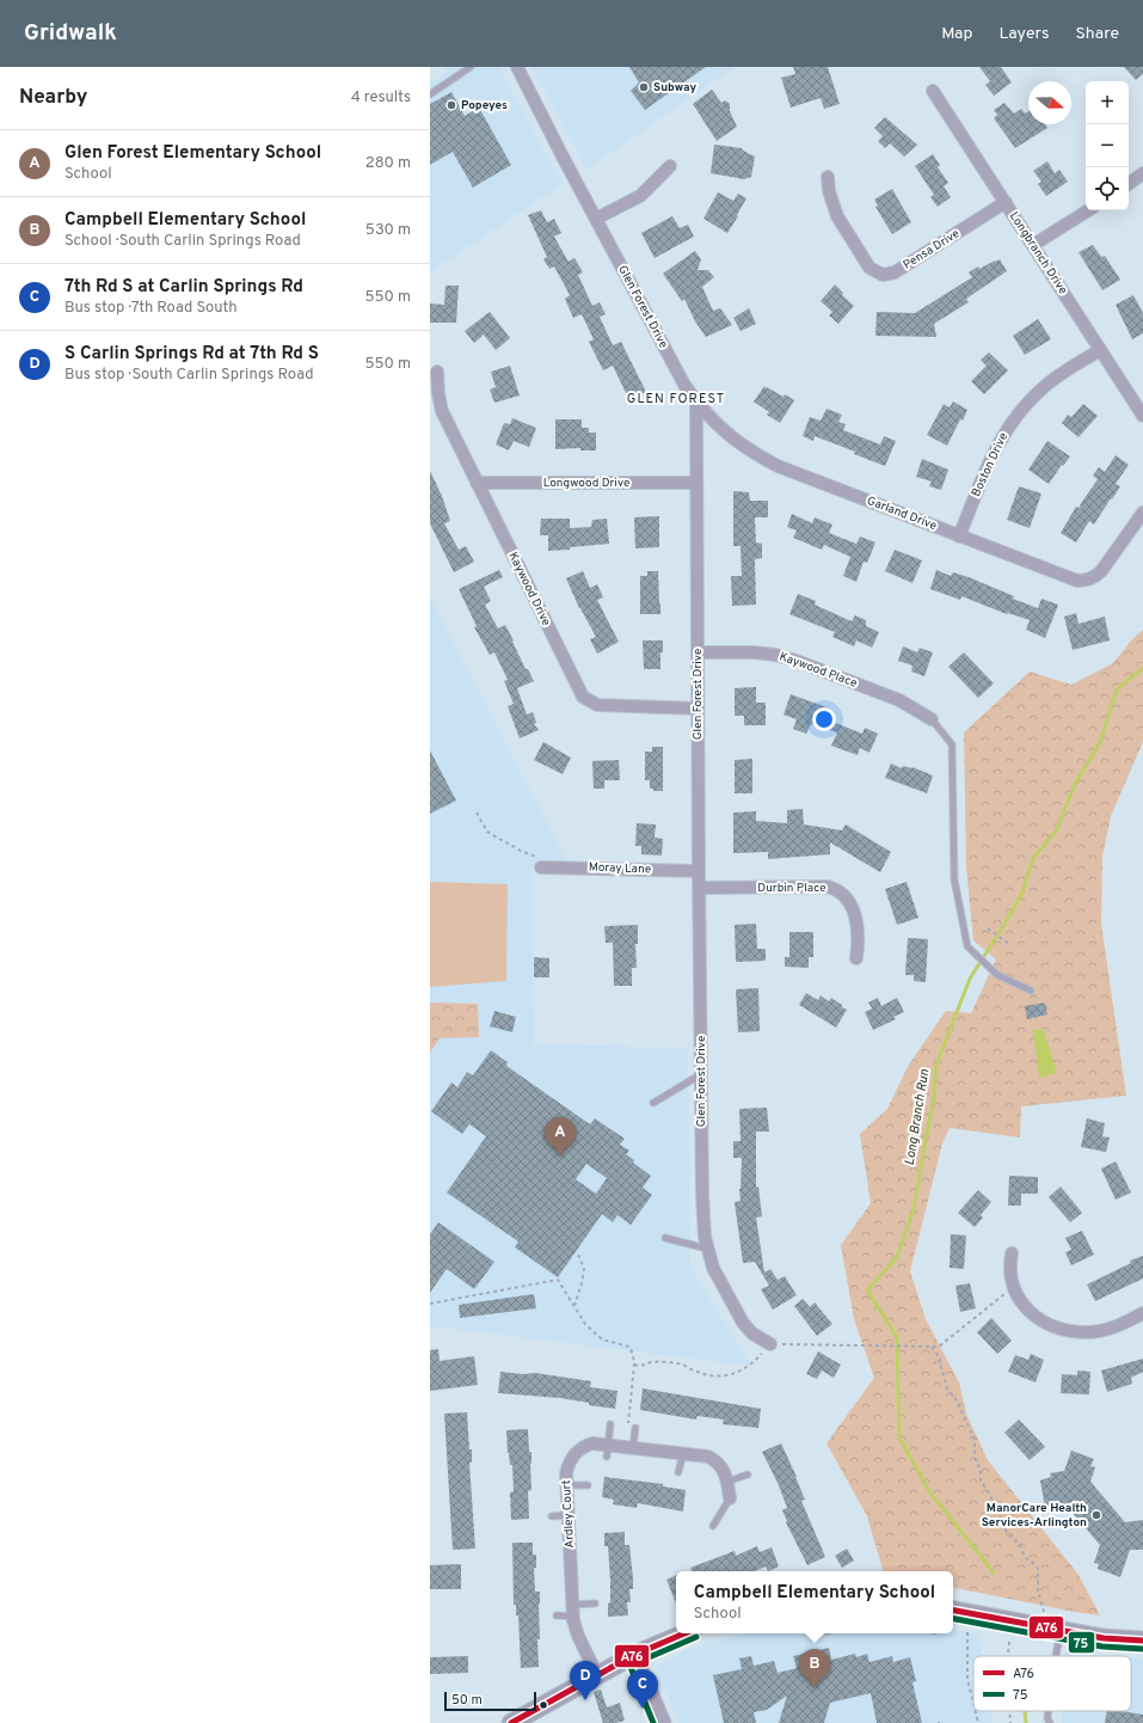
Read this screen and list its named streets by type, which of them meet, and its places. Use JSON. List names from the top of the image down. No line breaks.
{"streets":{"street":["Pensa Drive","Longbranch Drive","Glen Forest Drive","Boston Drive","Longwood Drive","Garland Drive","Kaywood Drive","Kaywood Place","Moray Lane","Durbin Place","Ardley Court"]},"crossings":[["Pensa Drive","Longbranch Drive"],["Longbranch Drive","Boston Drive"],["Glen Forest Drive","Longwood Drive"],["Glen Forest Drive","Garland Drive"],["Glen Forest Drive","Kaywood Drive"],["Glen Forest Drive","Kaywood Place"],["Glen Forest Drive","Moray Lane"],["Glen Forest Drive","Durbin Place"],["Boston Drive","Garland Drive"],["Longwood Drive","Kaywood Drive"]],"districts":["GLEN FOREST"],"water":["Long Branch Run"],"places":["Subway","Popeyes","ManorCare Health Services-Arlington"],"lines":["transit line A76","transit line 75"],"legend":["A76","75"],"scale_bar":"50 m","north":"right","page":{"header":"Gridwalk","nav":["Map","Layers","Share"],"heading":["Nearby","4 results"],"map_buttons":["+","−"],"list":[{"mark":"A","name":"Glen Forest Elementary School","note":"School","value":"280 m"},{"mark":"B","name":"Campbell Elementary School","note":"School · South Carlin Springs Road","value":"530 m"},{"mark":"C","name":"7th Rd S at Carlin Springs Rd","note":"Bus stop · 7th Road South","value":"550 m"},{"mark":"D","name":"S Carlin Springs Rd at 7th Rd S","note":"Bus stop · South Carlin Springs Road","value":"550 m"}],"pins":["A","B","D","C"],"popup":["Campbell Elementary School","School"],"scale":"50 m"}}
